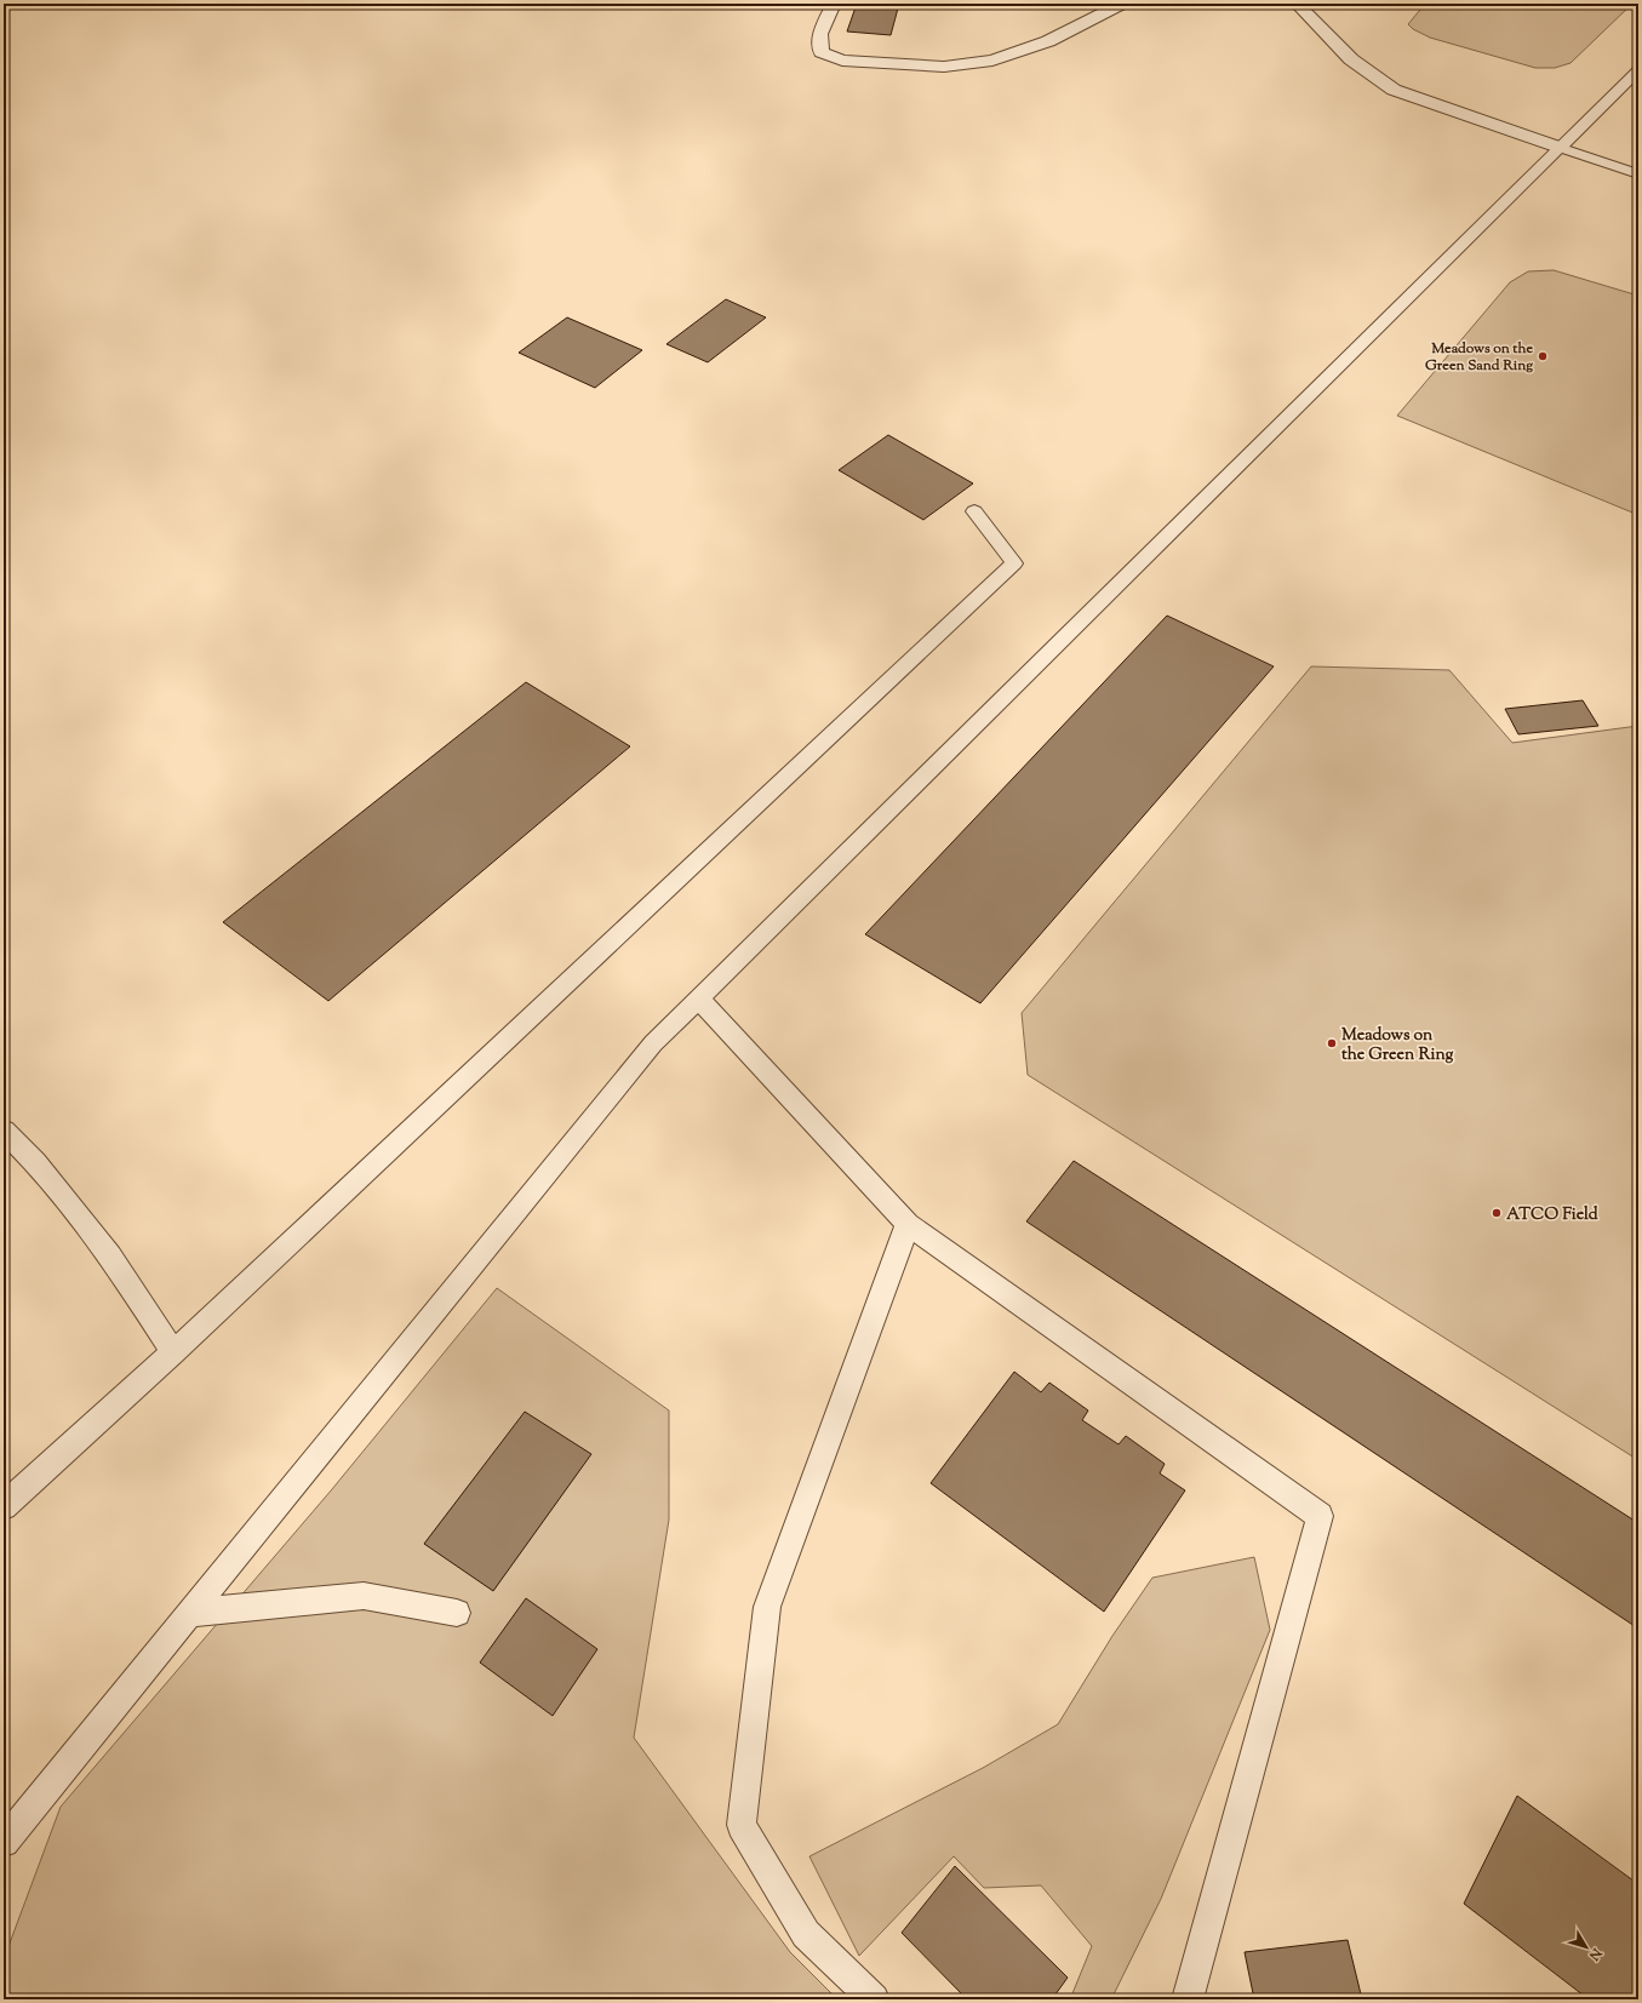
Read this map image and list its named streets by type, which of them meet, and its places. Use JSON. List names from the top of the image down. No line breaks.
{"places":["Meadows on the Green Sand Ring","Meadows on the Green Ring","ATCO Field"],"north":"bottom right"}
